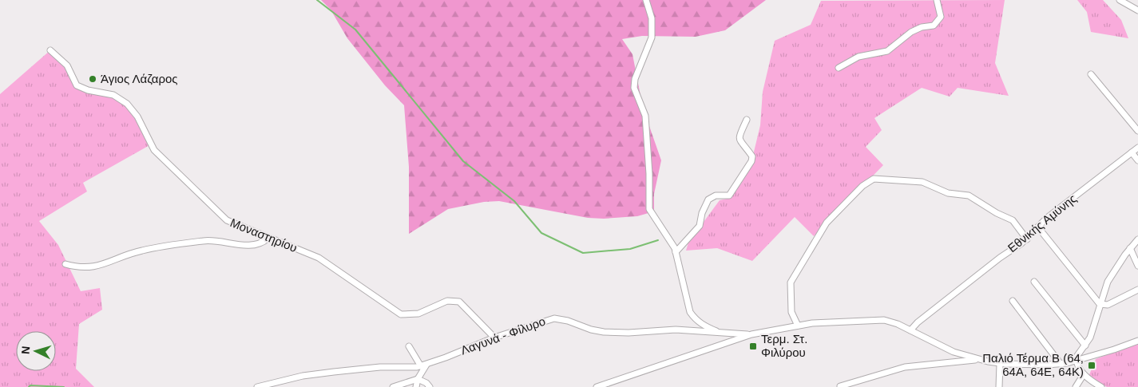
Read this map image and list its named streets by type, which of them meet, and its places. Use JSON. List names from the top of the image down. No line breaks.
{"streets":{"street":["Εθνικής Αμύνης","Μοναστηρίου","Λαγυνά - Φίλυρο"]},"crossings":[["Μοναστηρίου","Λαγυνά - Φίλυρο"]],"places":{"other":["Άγιος Λάζαρος"],"transit":["Τερμ. Στ. Φιλύρου","Παλιό Τέρμα B (64, 64Α, 64Ε, 64Κ)"]},"north":"left"}
